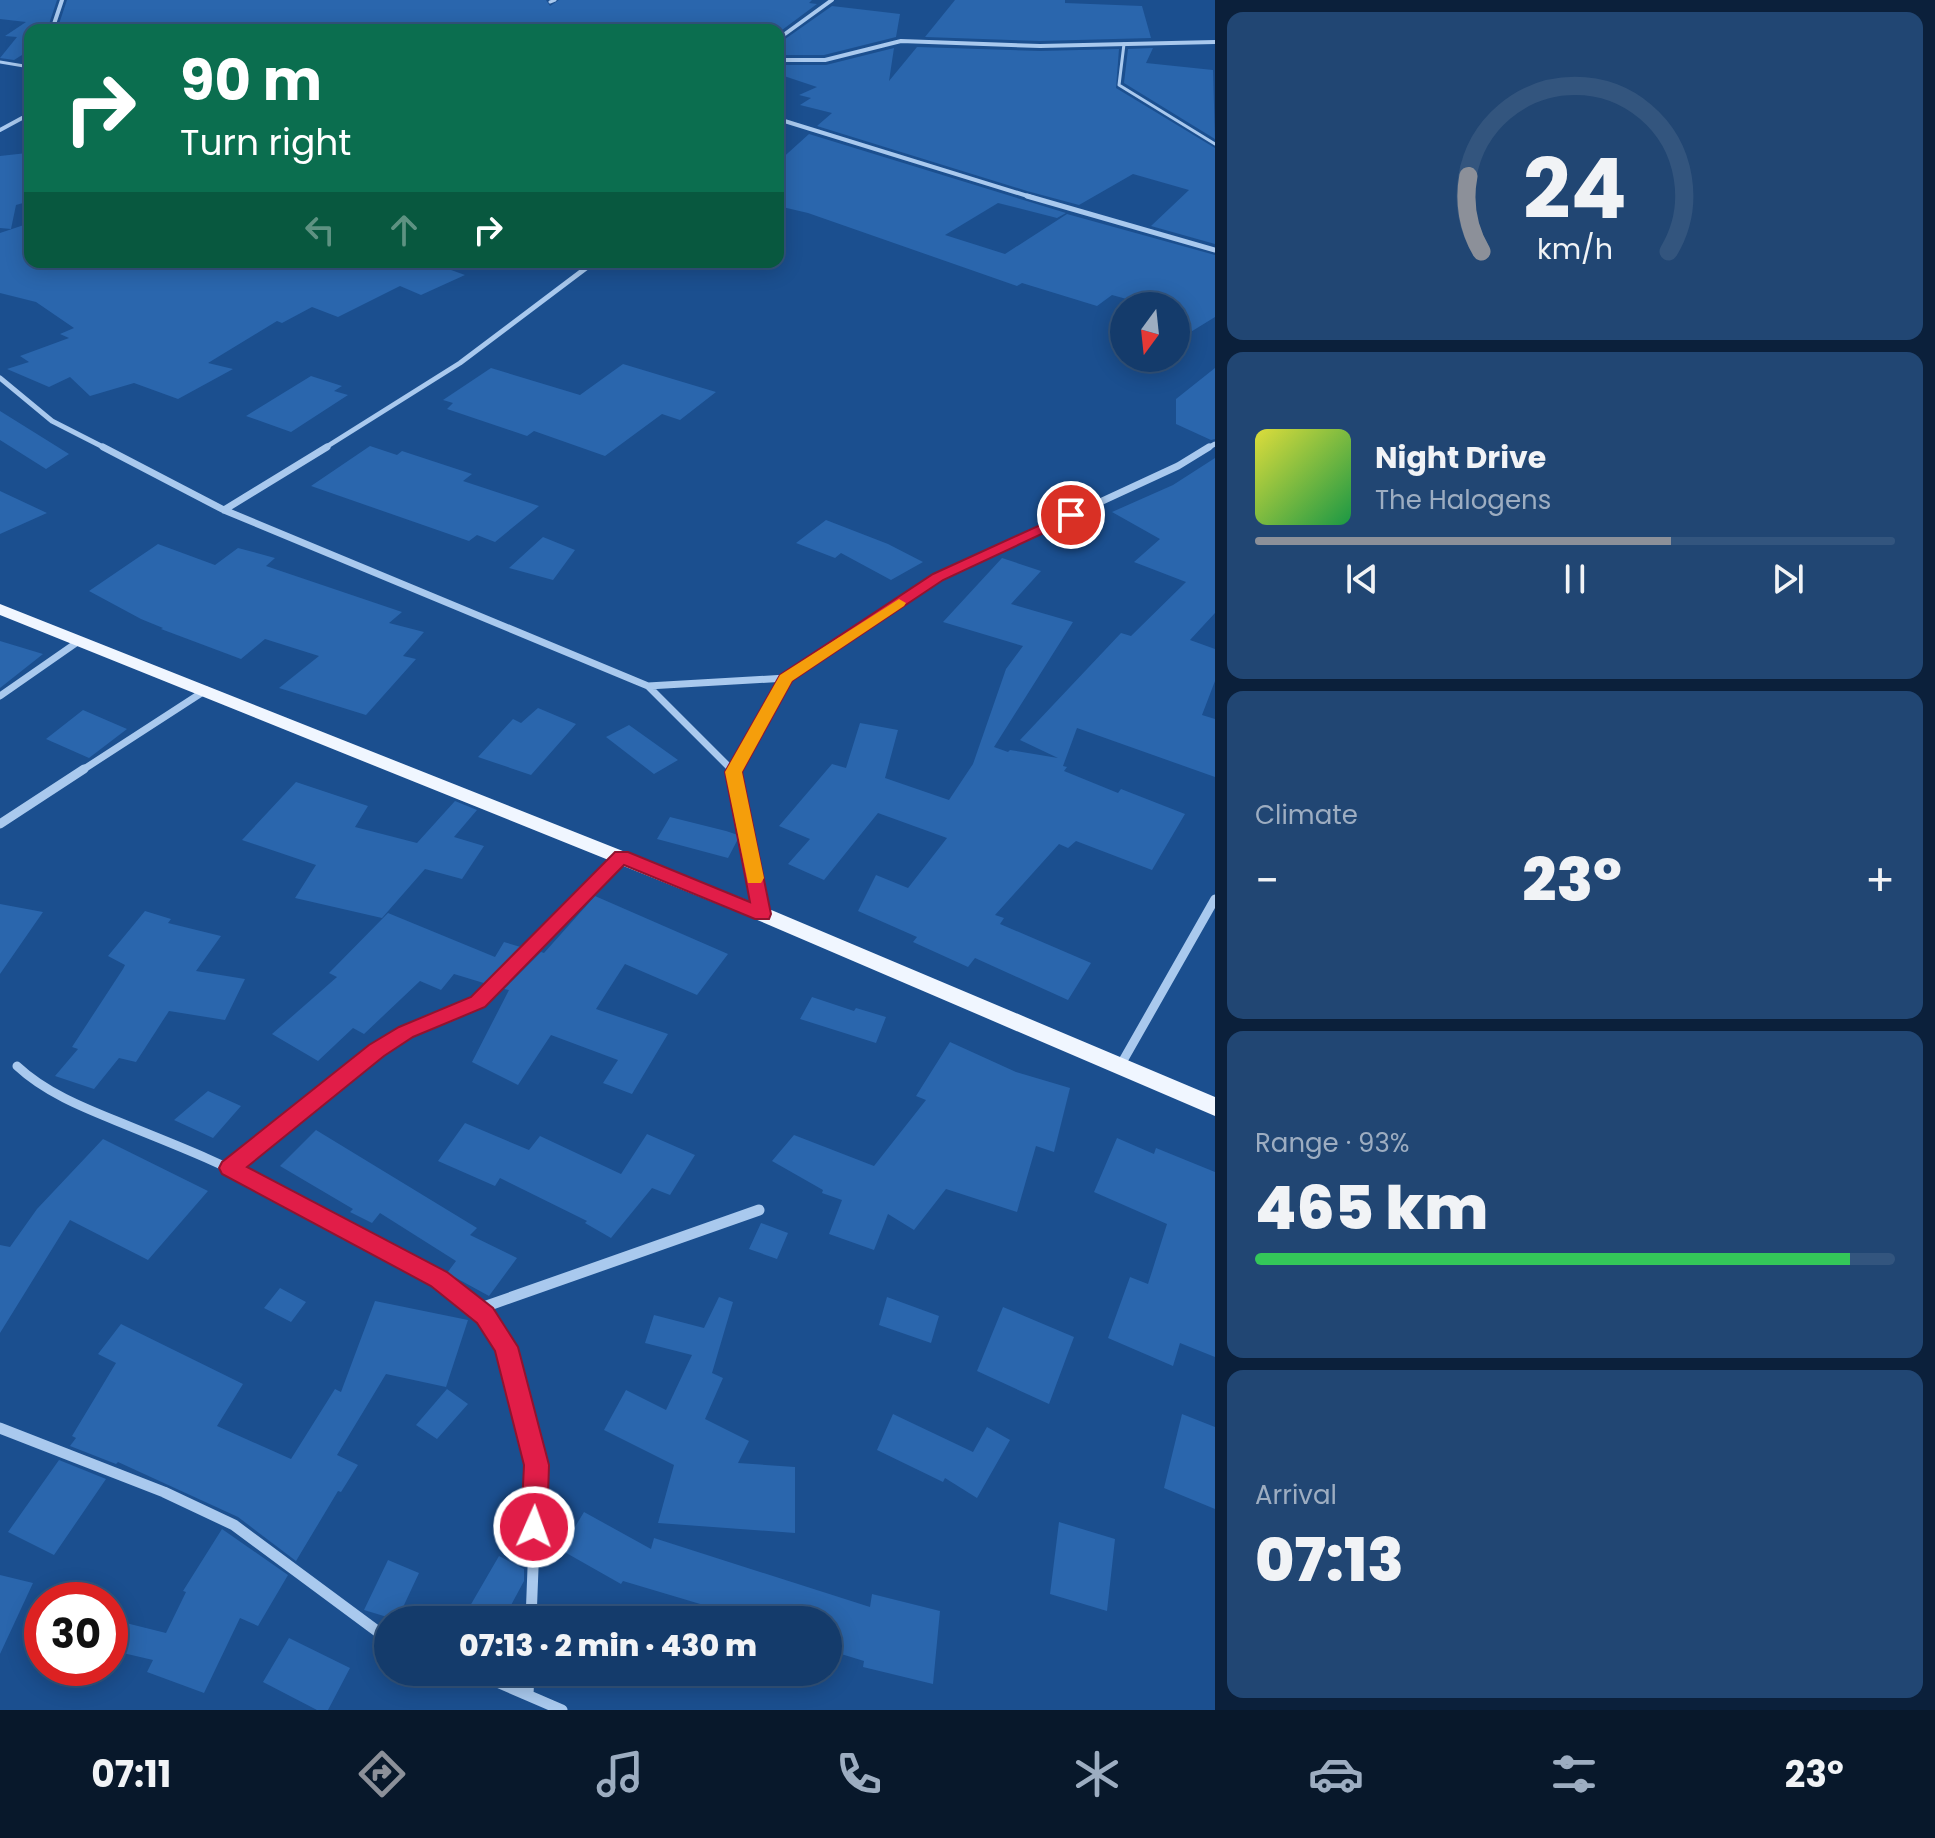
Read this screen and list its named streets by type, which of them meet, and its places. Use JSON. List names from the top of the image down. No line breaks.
{"north":"bottom","page":{"turn":["90 m","Turn right"],"song":["Night Drive","The Halogens"],"tile":["Climate",["Range · 93%","465 km"],["Arrival","07:13"]],"heat":["−","23°","+"],"limit":"30","trip":"07:13 · 2 min · 430 m","tabs":["07:11","23°"],"gauge":["24","km/h"]}}
